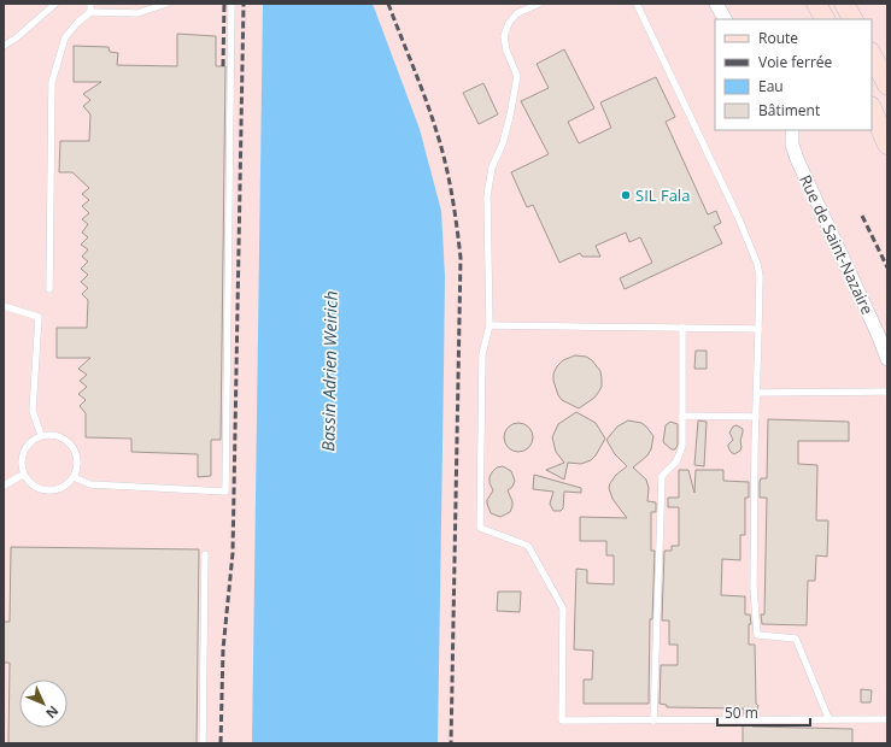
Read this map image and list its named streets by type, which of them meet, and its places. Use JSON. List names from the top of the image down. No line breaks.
{"streets":{"street":["Rue de Saint-Nazaire"]},"water":["Bassin Adrien Weirich"],"places":["SIL Fala"],"legend":["Route","Voie ferrée","Eau","Bâtiment"],"scale_bar":"50 m","north":"bottom right"}
